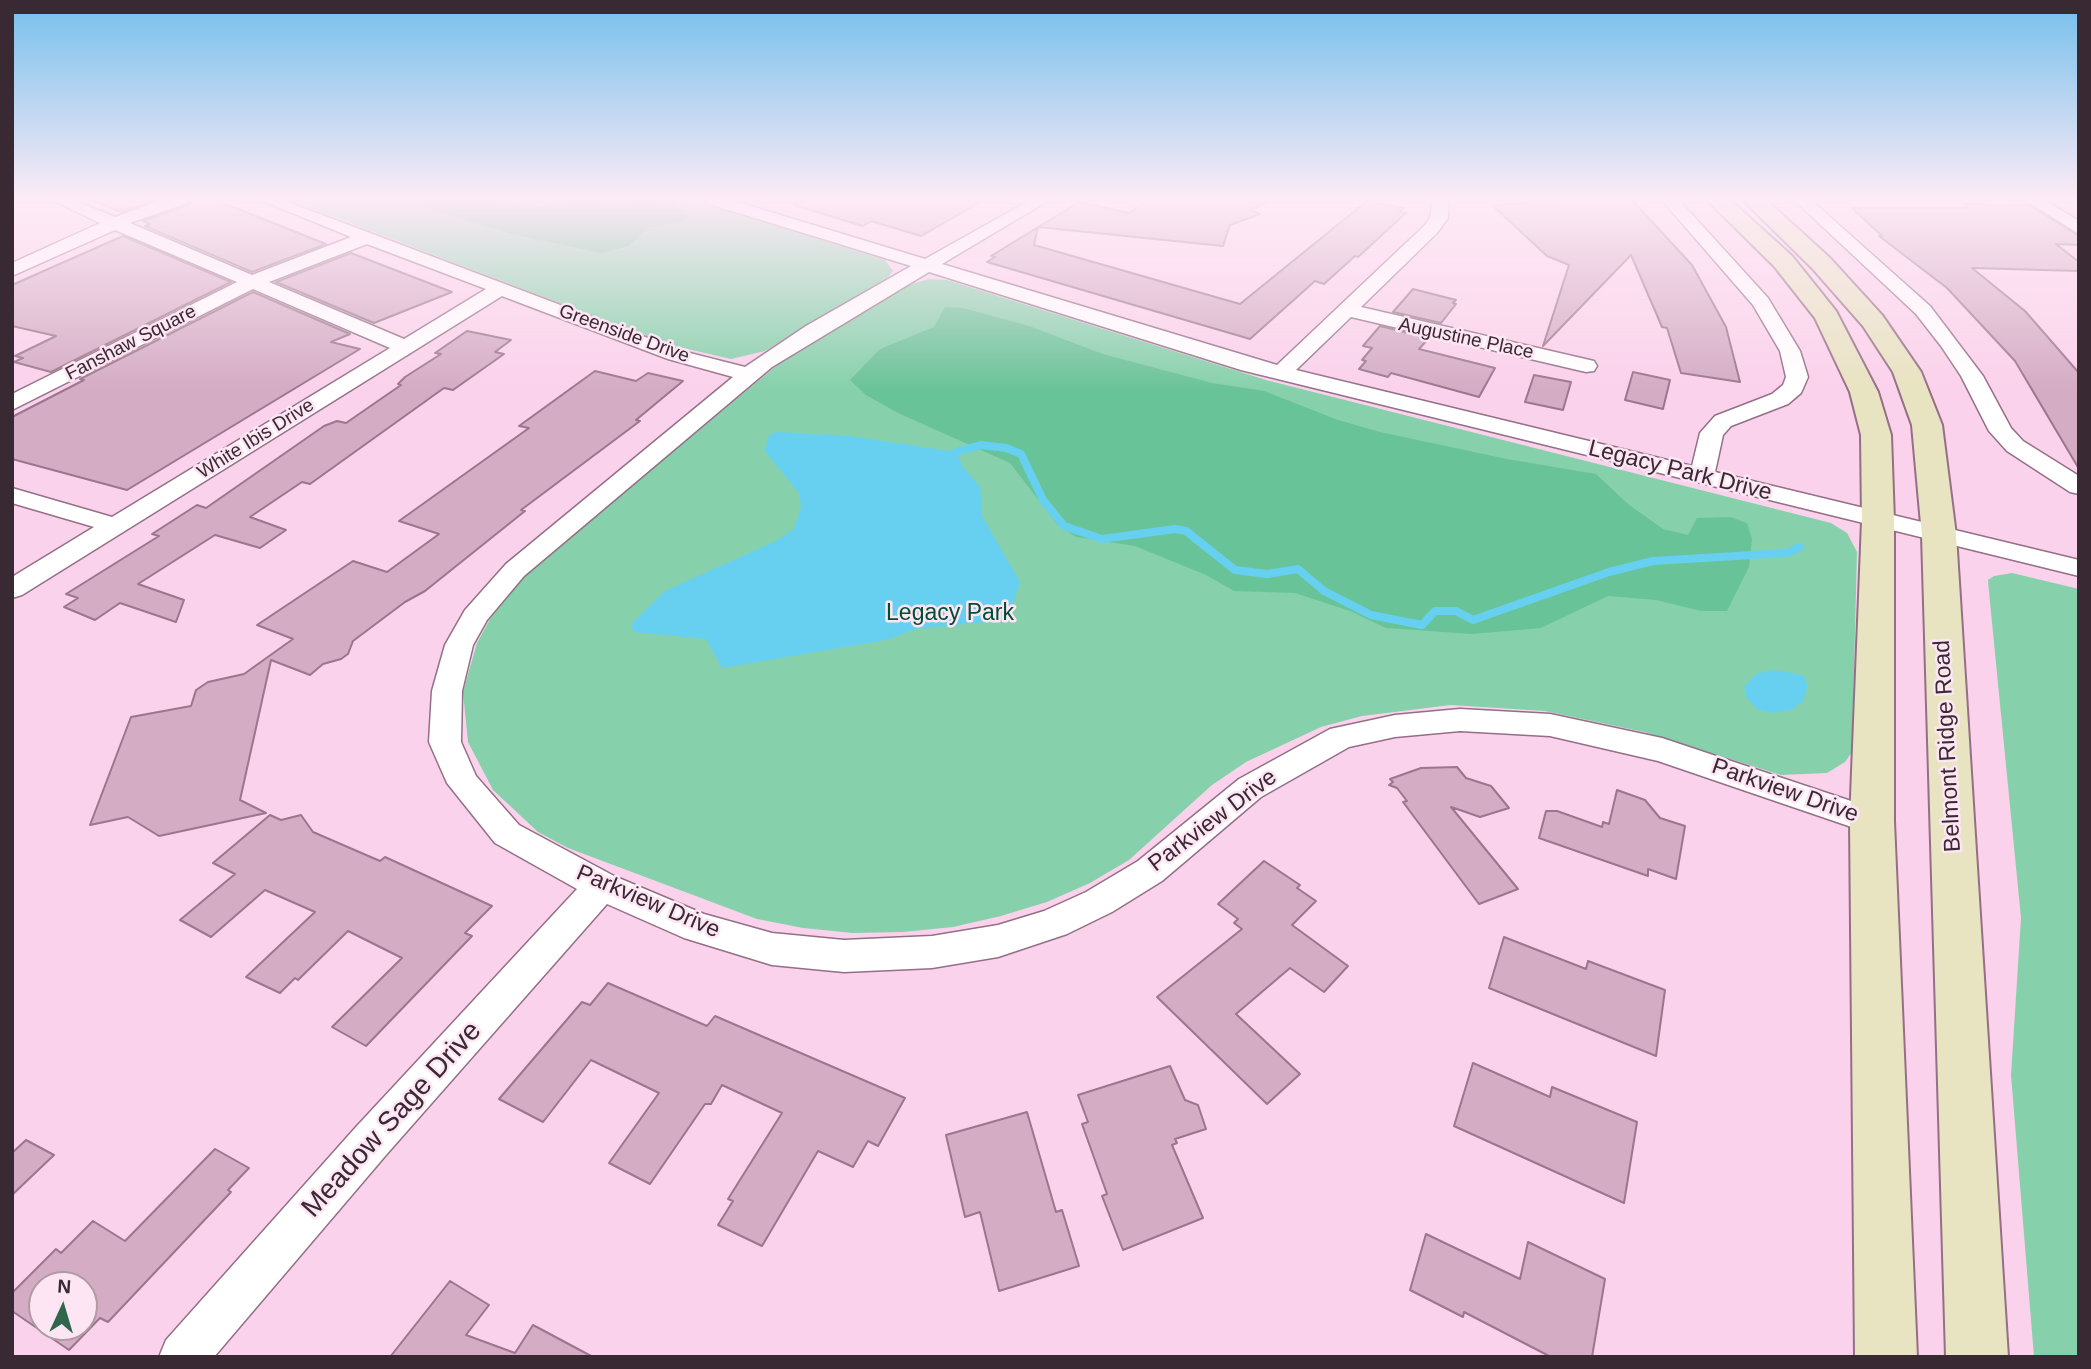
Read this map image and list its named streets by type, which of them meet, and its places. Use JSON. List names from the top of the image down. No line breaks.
{"streets":{"main road":["Belmont Ridge Road"],"street":["Greenside Drive","Augustine Place","Fanshaw Square","White Ibis Drive","Legacy Park Drive","Parkview Drive","Meadow Sage Drive"]},"crossings":[["Greenside Drive","White Ibis Drive"],["Greenside Drive","Parkview Drive"],["Legacy Park Drive","Belmont Ridge Road"],["Legacy Park Drive","Parkview Drive"],["Parkview Drive","Meadow Sage Drive"]],"parks":["Legacy Park"],"north":"top"}
